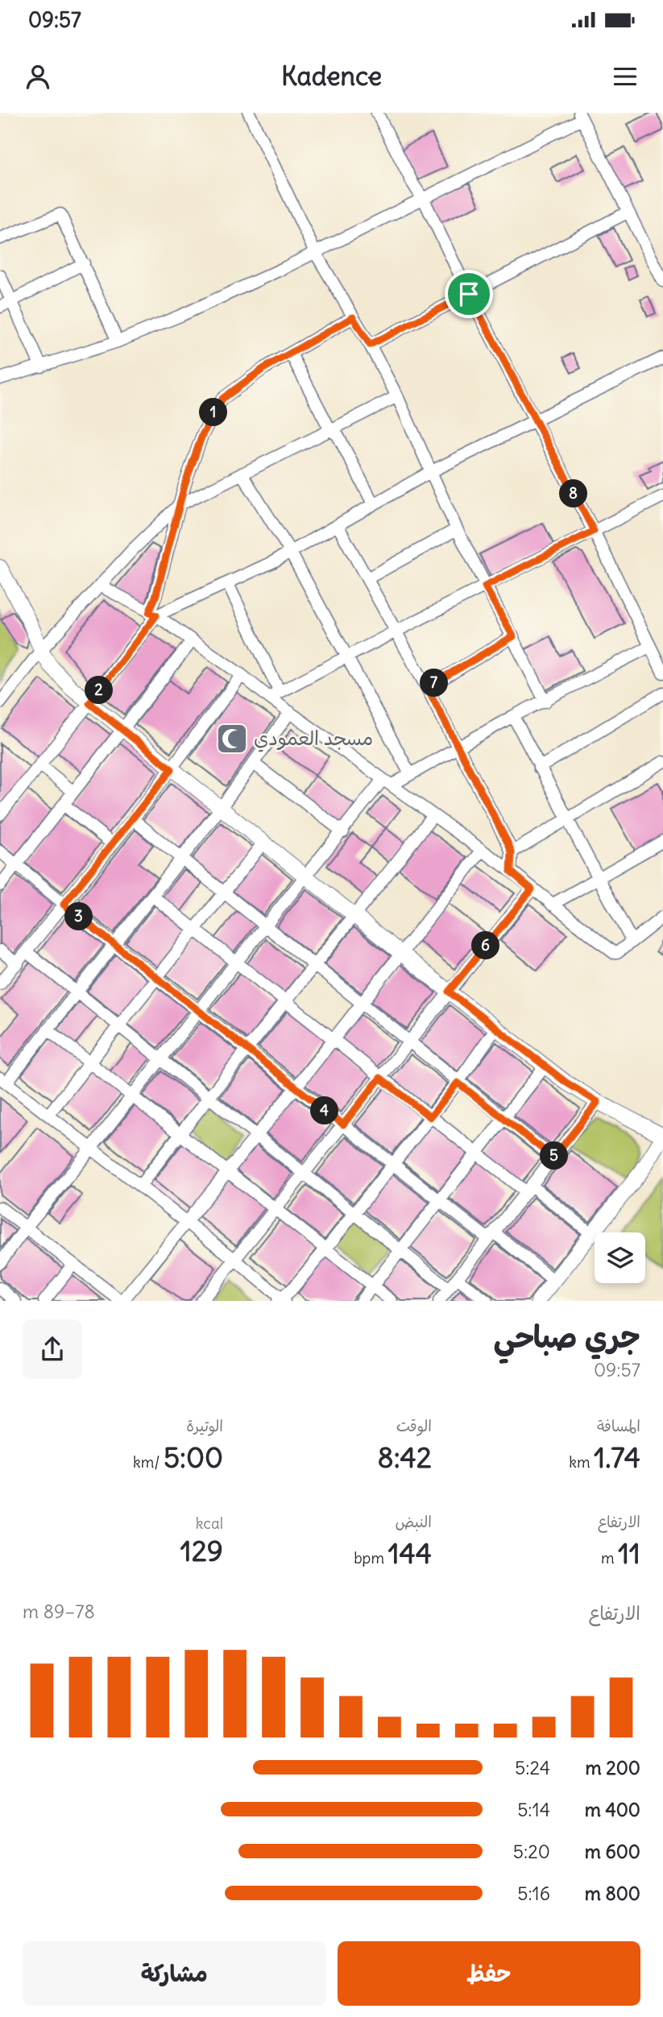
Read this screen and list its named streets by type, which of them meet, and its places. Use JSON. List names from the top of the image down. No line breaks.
{"places":{"mosque":["مسجد العمودي"]},"page":{"status":"09:57","header":"Kadence","pins":["1","8","7","2","3","6","4","5"],"heading":["جري صباحي","09:57"],"stats":[["المسافة","1.74 km"],["الوقت","8:42"],["الوتيرة","5:00 /km"],["الارتفاع","11 m"],["النبض","144 bpm"],["kcal","129"]],"chart":["الارتفاع","78–89 m"],"list":[{"name":"200 m","note":"5:24"},{"name":"400 m","note":"5:14"},{"name":"600 m","note":"5:20"},{"name":"800 m","note":"5:16"}],"buttons":["حفظ","مشاركة"]}}
